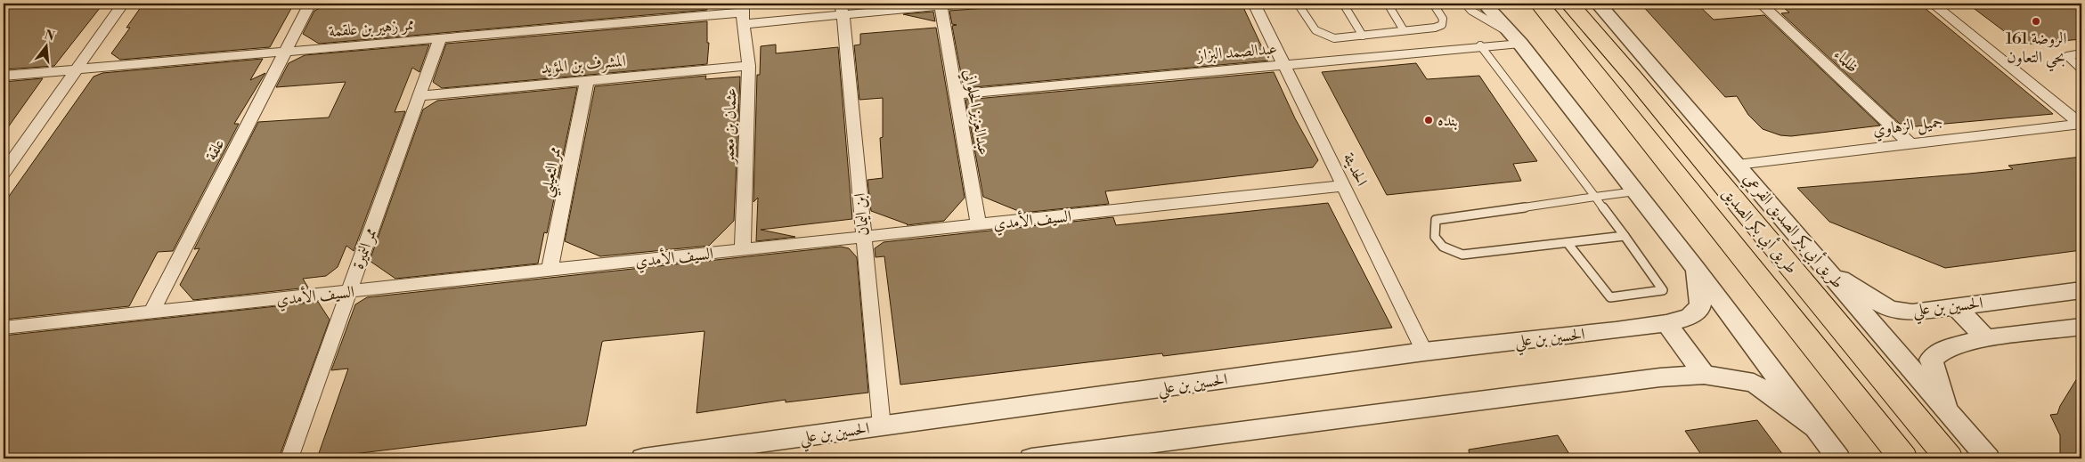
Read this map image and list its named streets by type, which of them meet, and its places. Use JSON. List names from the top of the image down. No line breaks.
{"streets":{"main road":["طريق أبي بكر الصديق"],"street":["ممر زهير بن علقمة","عبدالصمد البزاز","ظلماء","المشرف بن المؤيد","عبدالعزيز الحلواني","عثمان بن معمر","جميل الزهاوي","علقة","الحديثة","ممر الثعيلبي","ابن اليمان","السيف الأمدي","طريق أبي بكر الصديق الفرعي","ممر النميرة","الحسين بن علي"]},"crossings":[["ممر زهير بن علقمة","عبدالعزيز الحلواني"],["ممر زهير بن علقمة","عثمان بن معمر"],["ممر زهير بن علقمة","علقة"],["ممر زهير بن علقمة","ابن اليمان"],["ممر زهير بن علقمة","ممر النميرة"],["عبدالصمد البزاز","عبدالعزيز الحلواني"],["عبدالصمد البزاز","الحديثة"],["ظلماء","جميل الزهاوي"],["المشرف بن المؤيد","عثمان بن معمر"],["المشرف بن المؤيد","ممر الثعيلبي"],["المشرف بن المؤيد","ممر النميرة"],["عبدالعزيز الحلواني","السيف الأمدي"],["عثمان بن معمر","السيف الأمدي"],["جميل الزهاوي","طريق أبي بكر الصديق الفرعي"],["علقة","السيف الأمدي"],["الحديثة","السيف الأمدي"],["الحديثة","الحسين بن علي"],["ممر الثعيلبي","السيف الأمدي"],["ابن اليمان","السيف الأمدي"],["ابن اليمان","الحسين بن علي"],["السيف الأمدي","ممر النميرة"],["طريق أبي بكر الصديق الفرعي","الحسين بن علي"]],"places":["الروضة 161 بحي التعاون","بنده"],"north":"top"}
